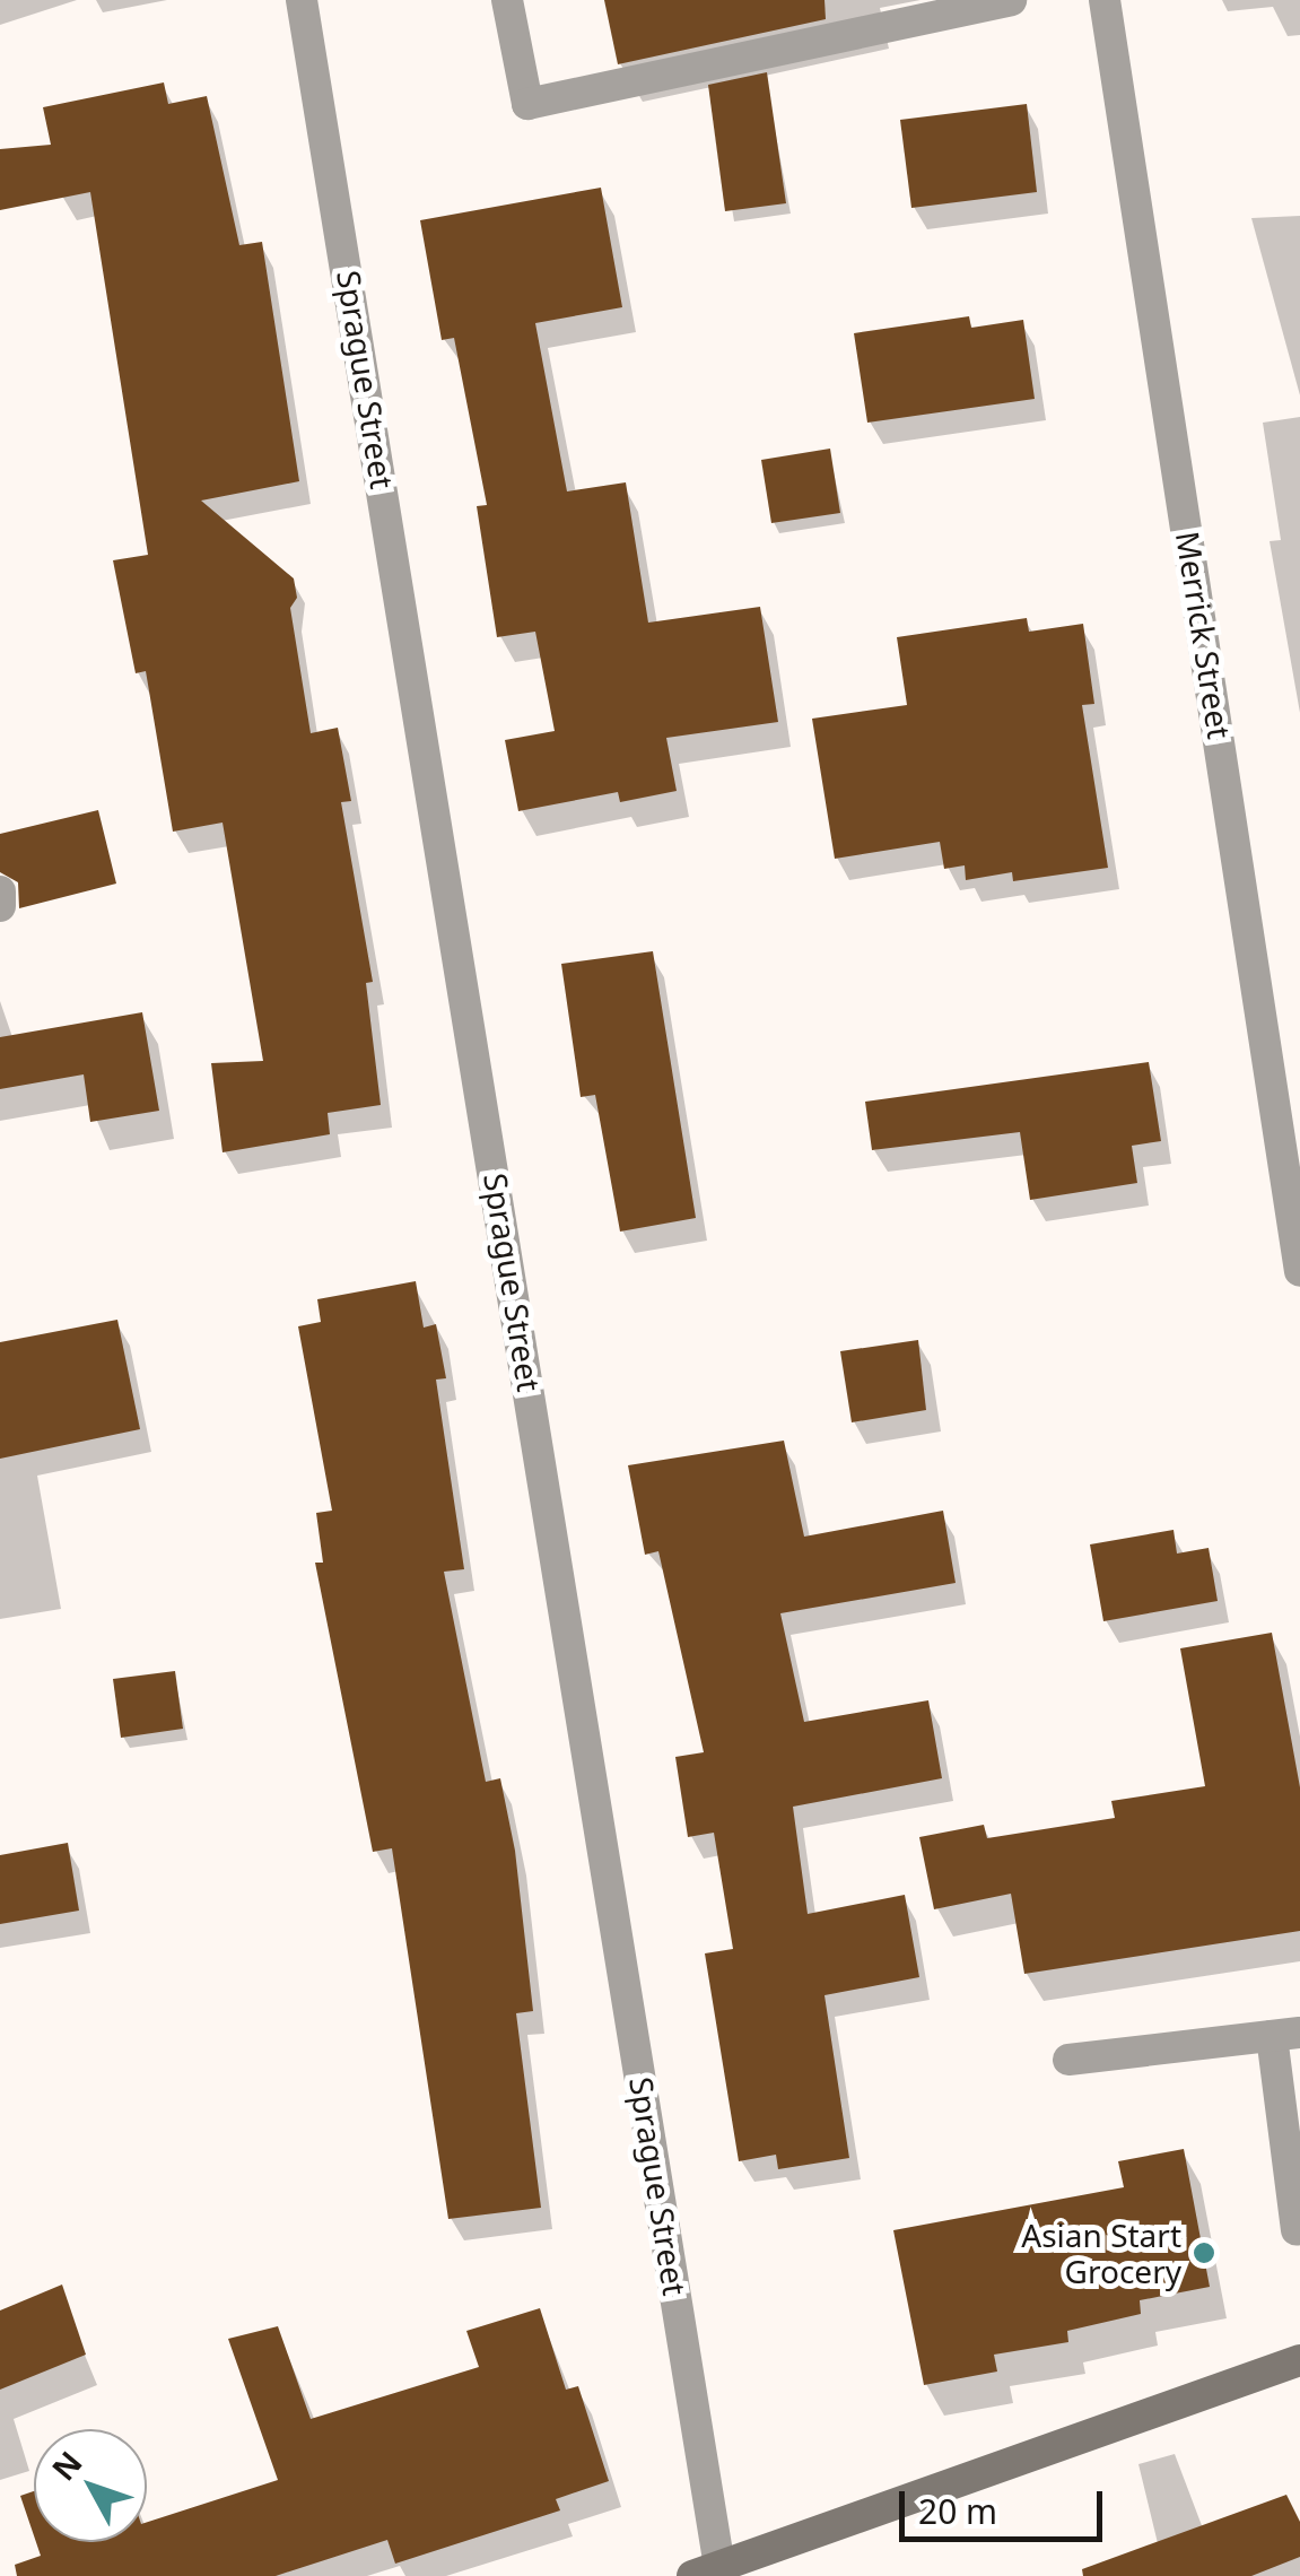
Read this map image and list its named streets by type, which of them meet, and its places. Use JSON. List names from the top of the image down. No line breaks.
{"streets":{"street":["Sprague Street","Merrick Street"]},"places":["Asian Start Grocery"],"scale_bar":"20 m","north":"top left"}
